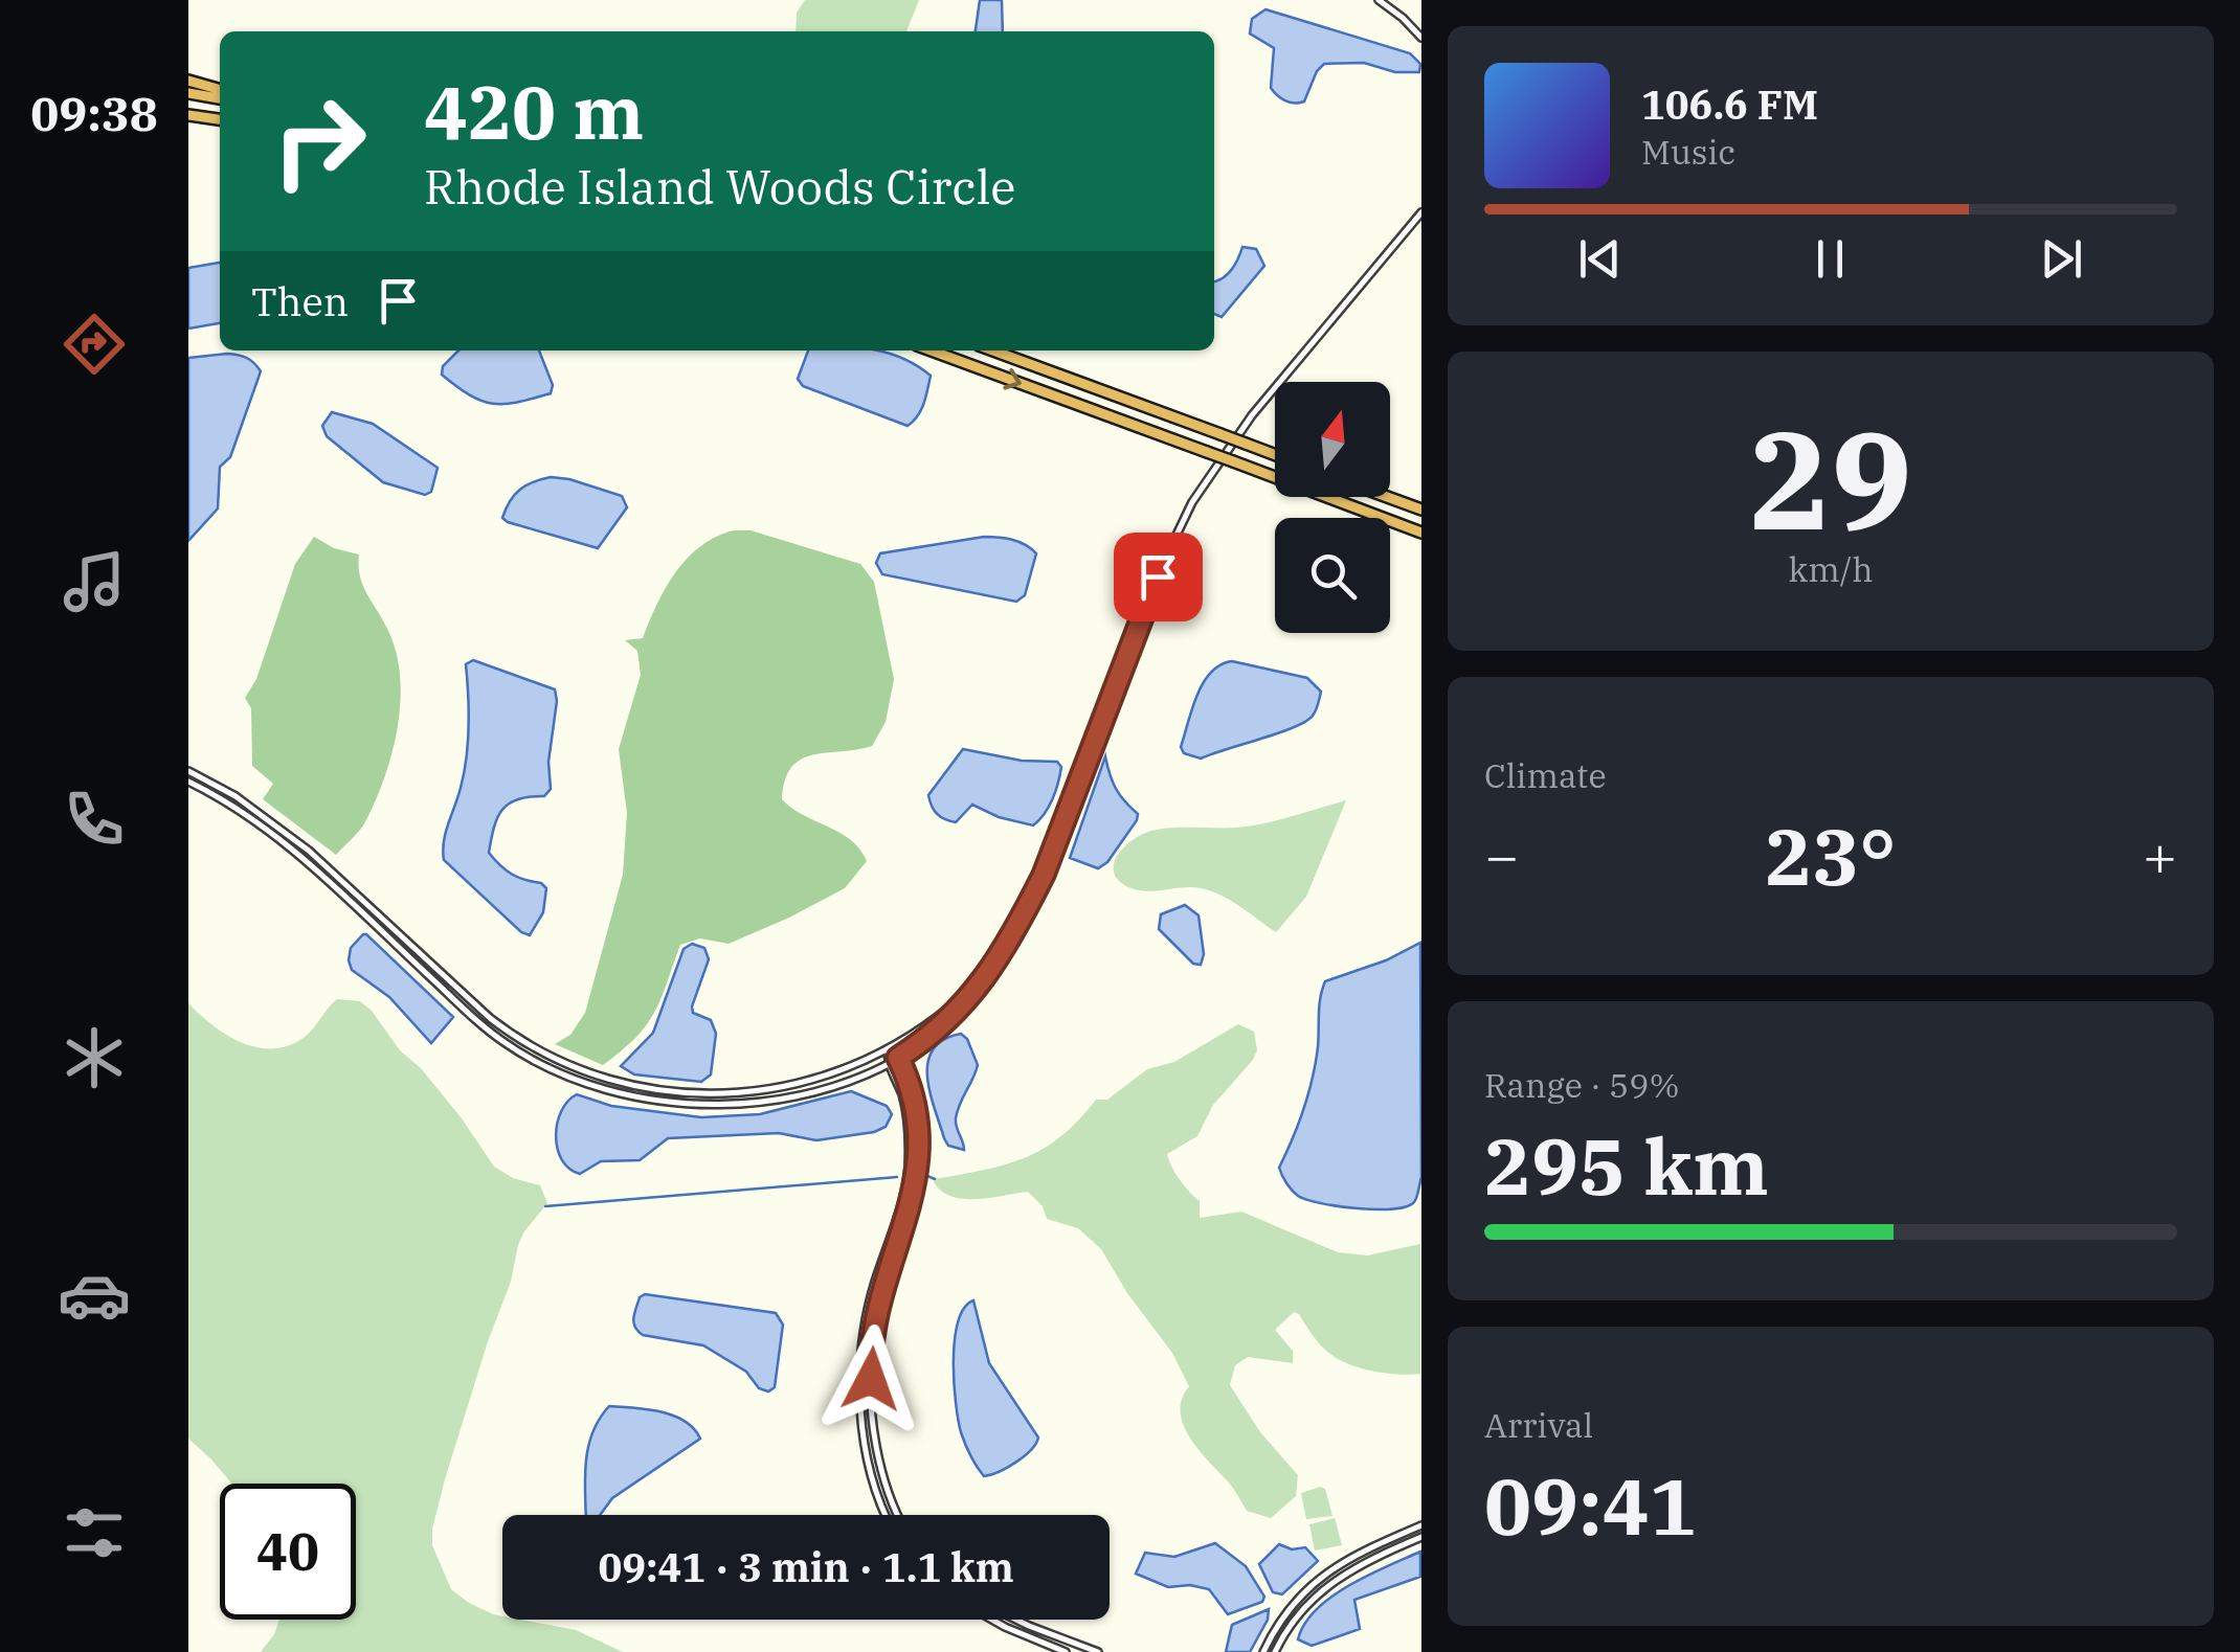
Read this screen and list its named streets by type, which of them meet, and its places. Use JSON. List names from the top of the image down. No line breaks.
{"north":"top","page":{"tabs":"09:38","turn":["420 m","Rhode Island Woods Circle"],"song":["106.6 FM","Music"],"then":"Then","tile":[["29","km/h"],"Climate",["Range · 59%","295 km"],["Arrival","09:41"]],"heat":["−","23°","+"],"limit":"40","trip":"09:41 · 3 min · 1.1 km"}}
